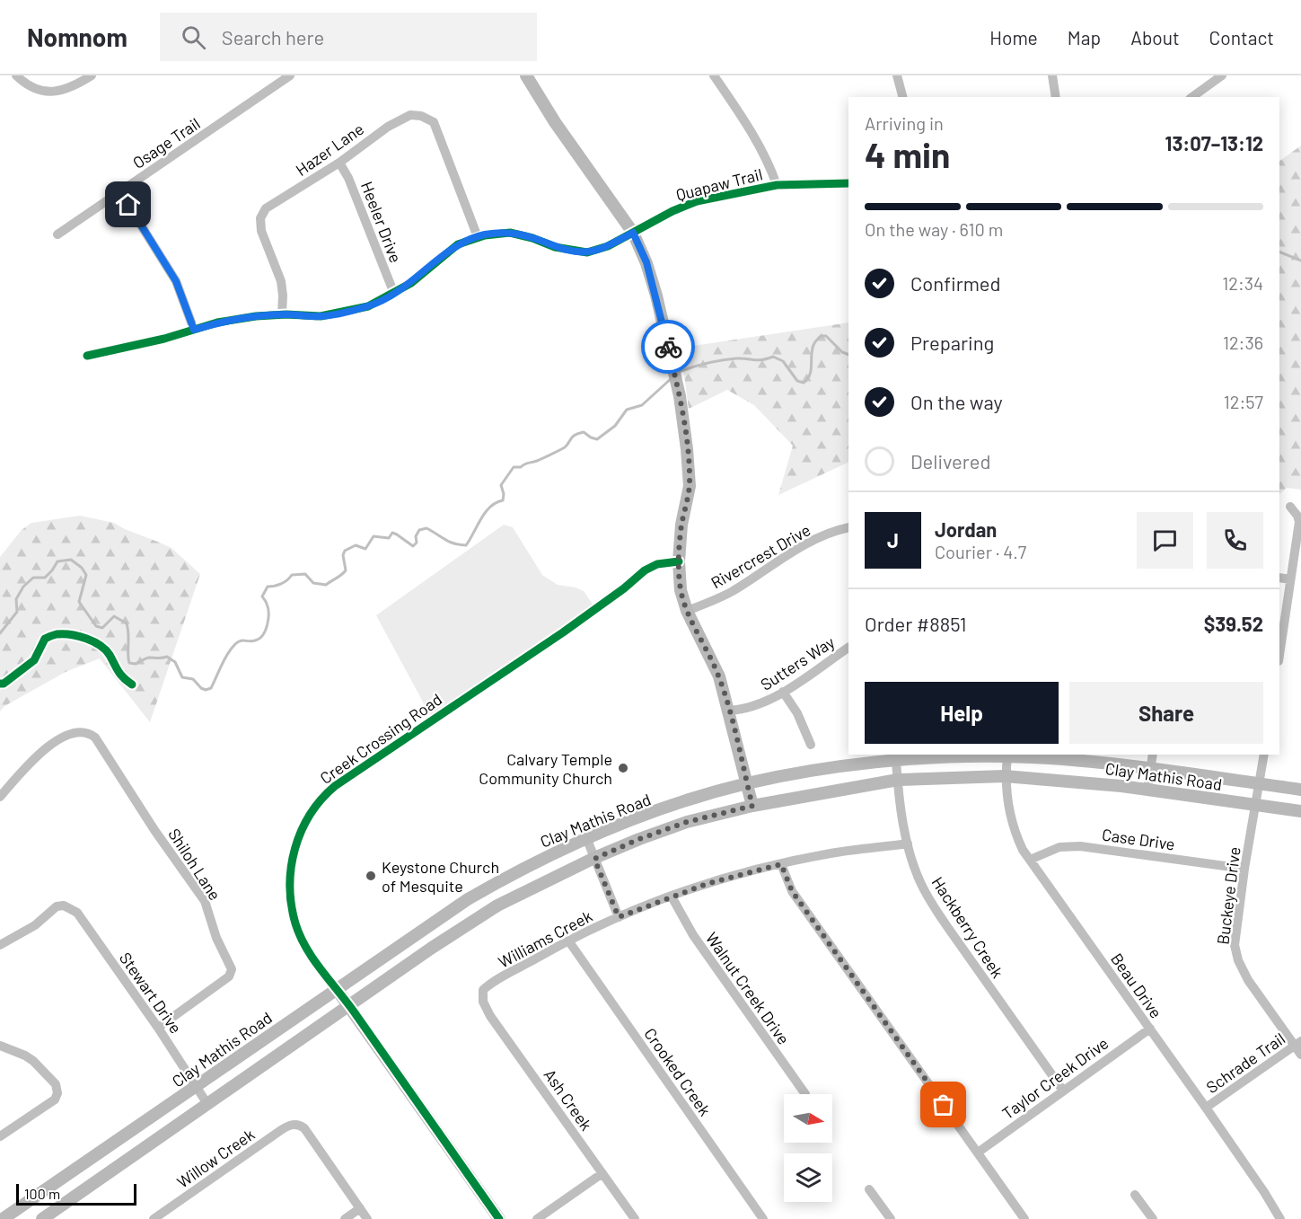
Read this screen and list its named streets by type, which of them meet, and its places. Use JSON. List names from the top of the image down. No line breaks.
{"streets":{"main road":["Creek Crossing Road","Clay Mathis Road"],"street":["Osage Trail","Hazer Lane","Quapaw Trail","Heeler Drive","Rivercrest Drive","Sutters Way","Case Drive","Shiloh Lane","Buckeye Drive","Hackberry Creek","Williams Creek","Beau Drive","Walnut Creek Drive","Stewart Drive","Schrade Trail","Crooked Creek","Taylor Creek Drive","Ash Creek","Willow Creek"]},"crossings":[["Hazer Lane","Quapaw Trail"],["Hazer Lane","Heeler Drive"],["Quapaw Trail","Heeler Drive"],["Creek Crossing Road","Clay Mathis Road"],["Clay Mathis Road","Buckeye Drive"],["Clay Mathis Road","Hackberry Creek"],["Clay Mathis Road","Beau Drive"],["Clay Mathis Road","Stewart Drive"],["Case Drive","Buckeye Drive"],["Case Drive","Beau Drive"],["Shiloh Lane","Stewart Drive"],["Buckeye Drive","Schrade Trail"],["Hackberry Creek","Williams Creek"],["Hackberry Creek","Taylor Creek Drive"],["Williams Creek","Walnut Creek Drive"],["Williams Creek","Crooked Creek"],["Williams Creek","Ash Creek"],["Beau Drive","Schrade Trail"],["Beau Drive","Taylor Creek Drive"]],"places":["Calvary Temple Community Church","Keystone Church of Mesquite"],"scale_bar":"100 m","north":"right","page":{"header":"Nomnom","search":"Search here","nav":["Home","Map","About","Contact"],"heading":["4 min","Arriving in","13:07–13:12"],"panel":["Jordan","Courier · 4.7","Order #8851","$39.52"],"bar":"On the way · 610 m","list":[["Confirmed","12:34"],["Preparing","12:36"],["On the way","12:57"],"Delivered"],"round":"J","buttons":["Help","Share"],"scale":"100 m"}}
